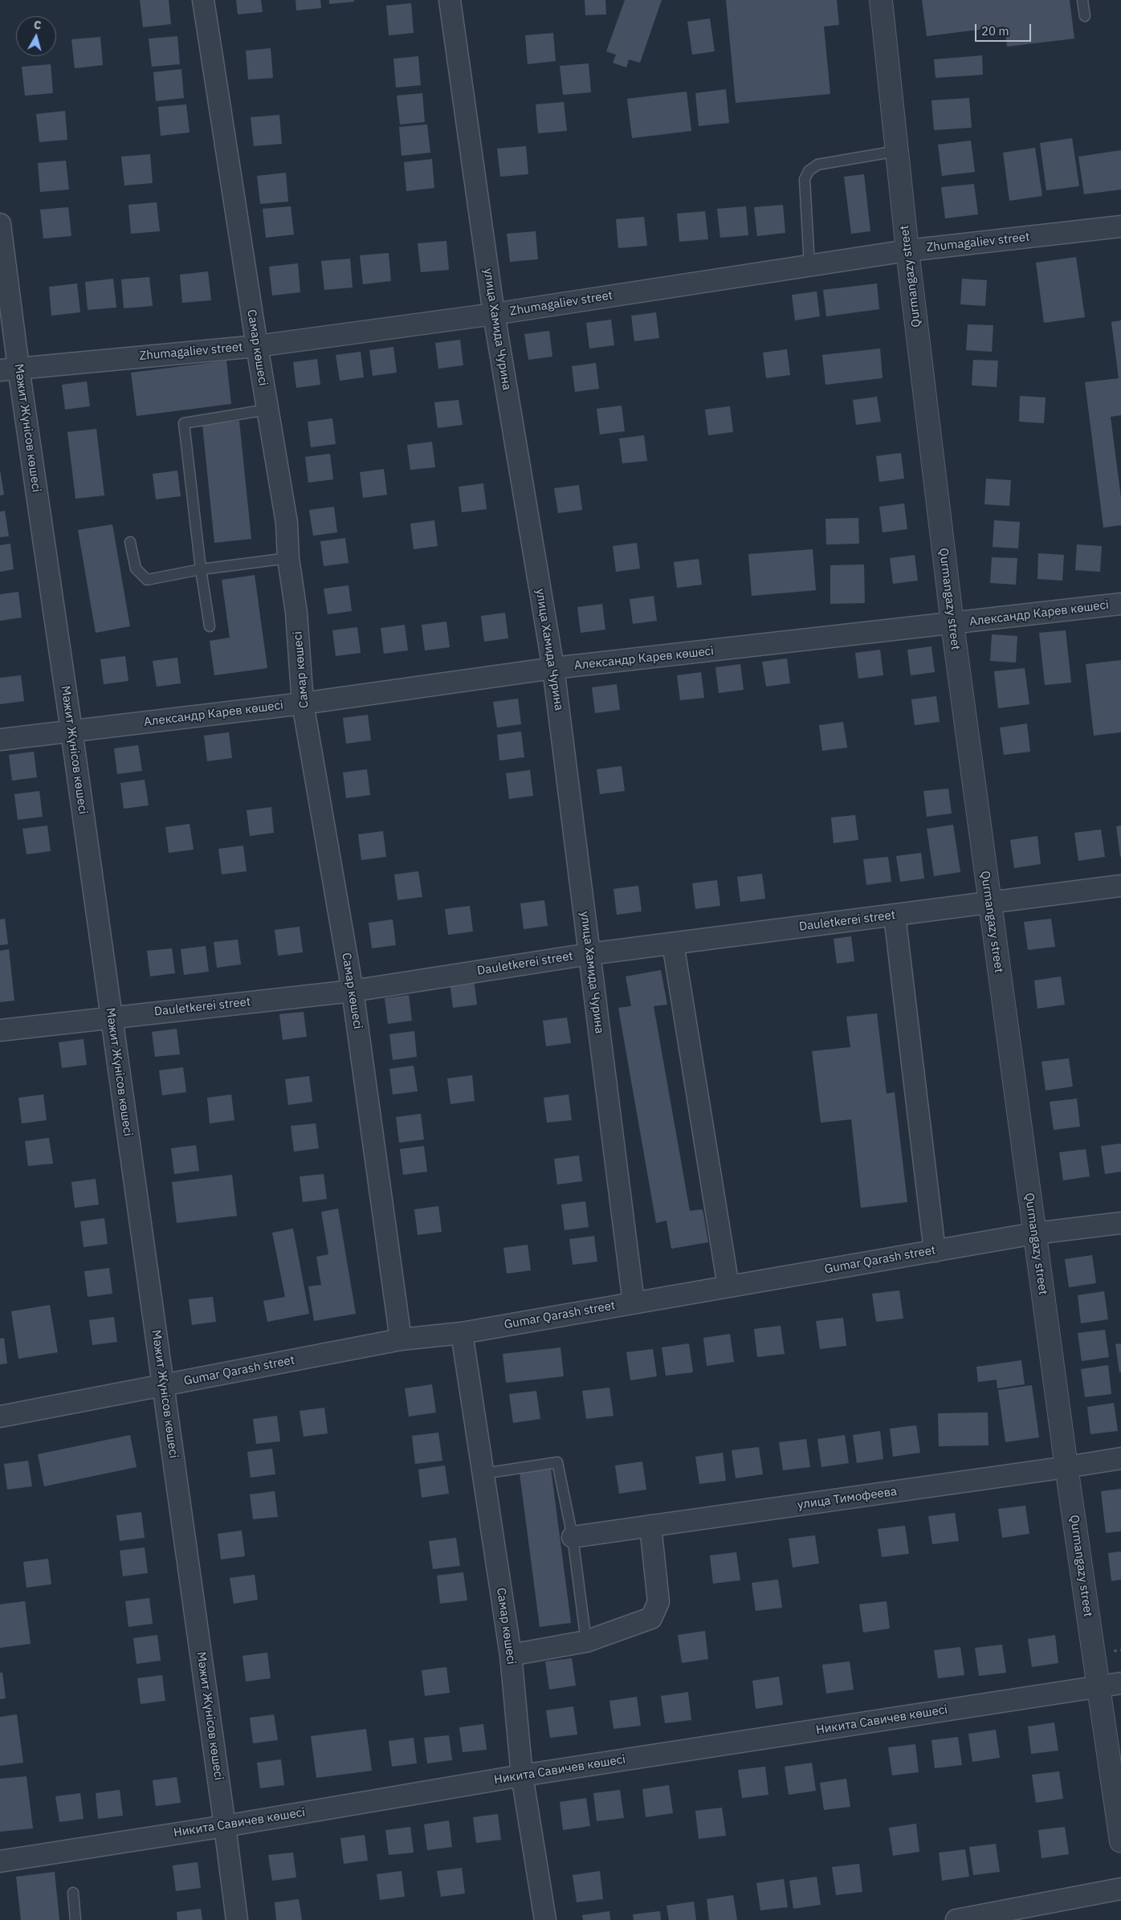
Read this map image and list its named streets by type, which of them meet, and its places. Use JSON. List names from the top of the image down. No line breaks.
{"streets":{"street":["Zhumagaliev street","Qurmangazy street","улица Хамида Чурина","Самар көшесі","Мәжит Жүнісов көшесі","Александр Карев көшесі","Dauletkerei street","Gumar Qarash street","улица Тимофеева","Никита Савичев көшесі"]},"crossings":[["Zhumagaliev street","Qurmangazy street"],["Zhumagaliev street","улица Хамида Чурина"],["Zhumagaliev street","Самар көшесі"],["Zhumagaliev street","Мәжит Жүнісов көшесі"],["Qurmangazy street","Александр Карев көшесі"],["Qurmangazy street","Dauletkerei street"],["Qurmangazy street","Gumar Qarash street"],["Qurmangazy street","улица Тимофеева"],["Qurmangazy street","Никита Савичев көшесі"],["улица Хамида Чурина","Александр Карев көшесі"],["улица Хамида Чурина","Dauletkerei street"],["улица Хамида Чурина","Gumar Qarash street"],["Самар көшесі","Александр Карев көшесі"],["Самар көшесі","Dauletkerei street"],["Самар көшесі","Gumar Qarash street"],["Самар көшесі","Никита Савичев көшесі"],["Мәжит Жүнісов көшесі","Александр Карев көшесі"],["Мәжит Жүнісов көшесі","Dauletkerei street"],["Мәжит Жүнісов көшесі","Gumar Qarash street"],["Мәжит Жүнісов көшесі","Никита Савичев көшесі"]],"scale_bar":"20 m","north":"top"}
